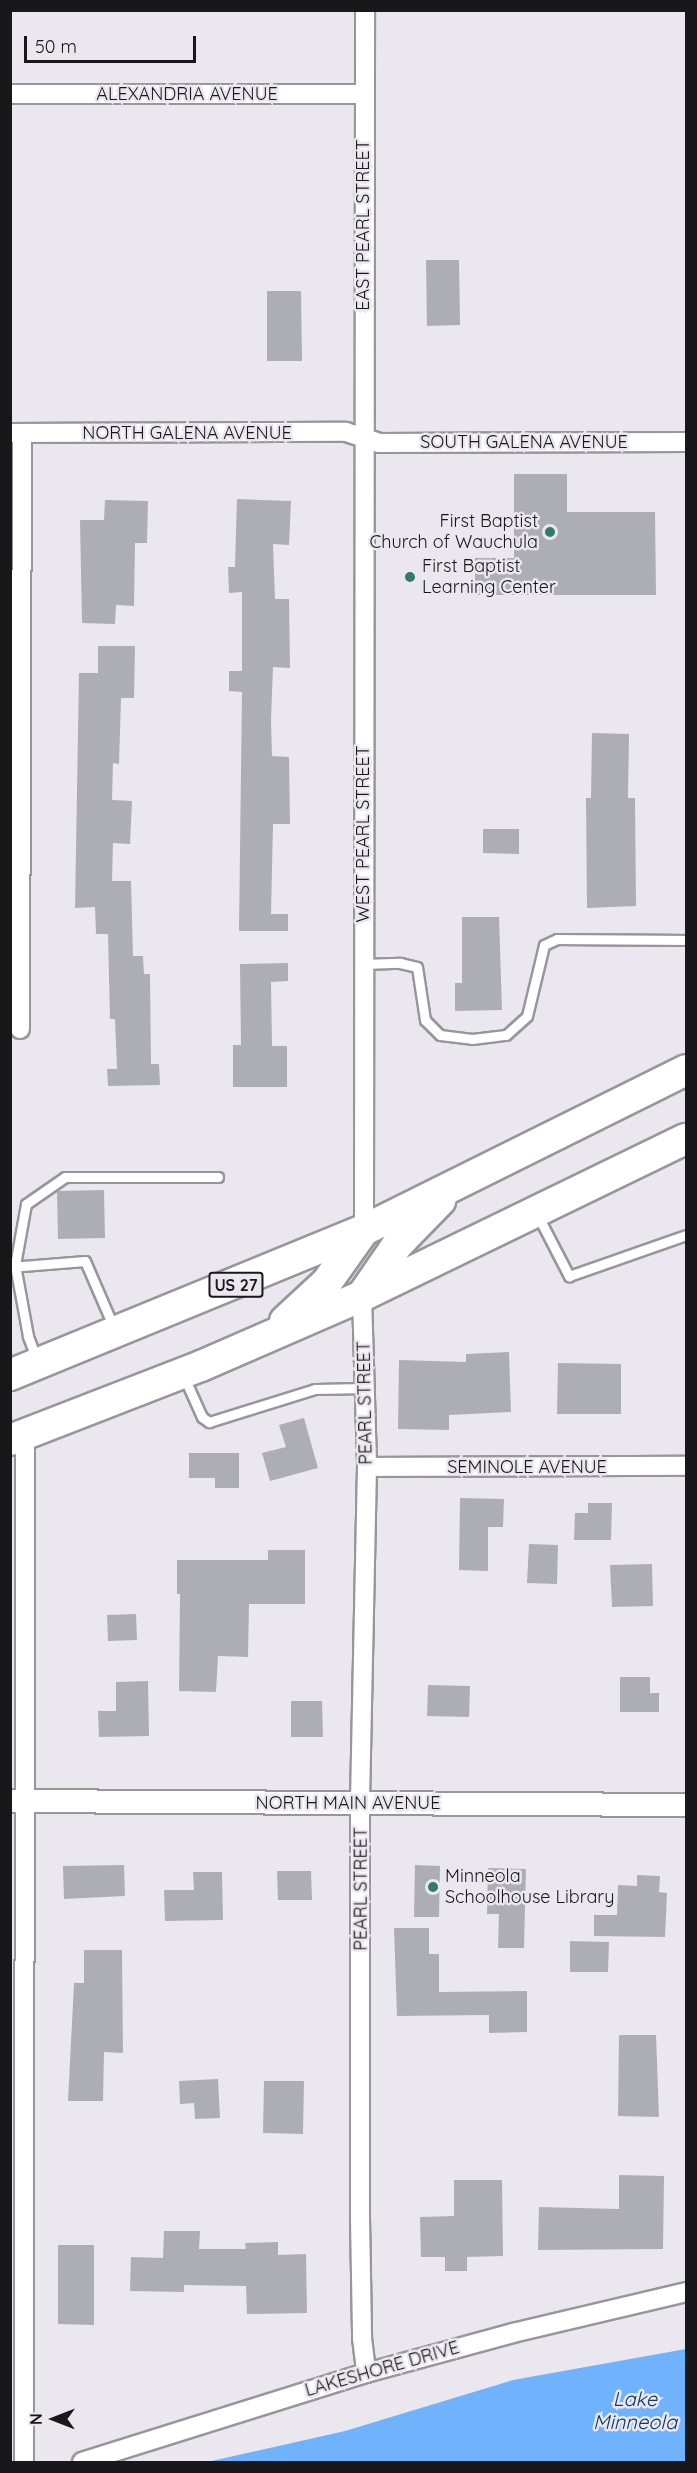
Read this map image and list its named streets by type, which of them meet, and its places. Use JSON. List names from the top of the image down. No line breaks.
{"streets":{"highway":["US 27"],"street":["ALEXANDRIA AVENUE","EAST PEARL STREET","NORTH GALENA AVENUE","SOUTH GALENA AVENUE","WEST PEARL STREET","PEARL STREET","SEMINOLE AVENUE","NORTH MAIN AVENUE","LAKESHORE DRIVE"]},"crossings":[["ALEXANDRIA AVENUE","EAST PEARL STREET"],["EAST PEARL STREET","NORTH GALENA AVENUE"],["EAST PEARL STREET","SOUTH GALENA AVENUE"],["EAST PEARL STREET","WEST PEARL STREET"],["NORTH GALENA AVENUE","SOUTH GALENA AVENUE"],["NORTH GALENA AVENUE","WEST PEARL STREET"],["SOUTH GALENA AVENUE","WEST PEARL STREET"],["WEST PEARL STREET","US 27"],["PEARL STREET","SEMINOLE AVENUE"],["PEARL STREET","NORTH MAIN AVENUE"],["PEARL STREET","LAKESHORE DRIVE"]],"water":["Lake Minneola"],"places":["First Baptist Church of Wauchula","First Baptist Learning Center","Minneola Schoolhouse Library"],"scale_bar":"50 m","north":"left"}
